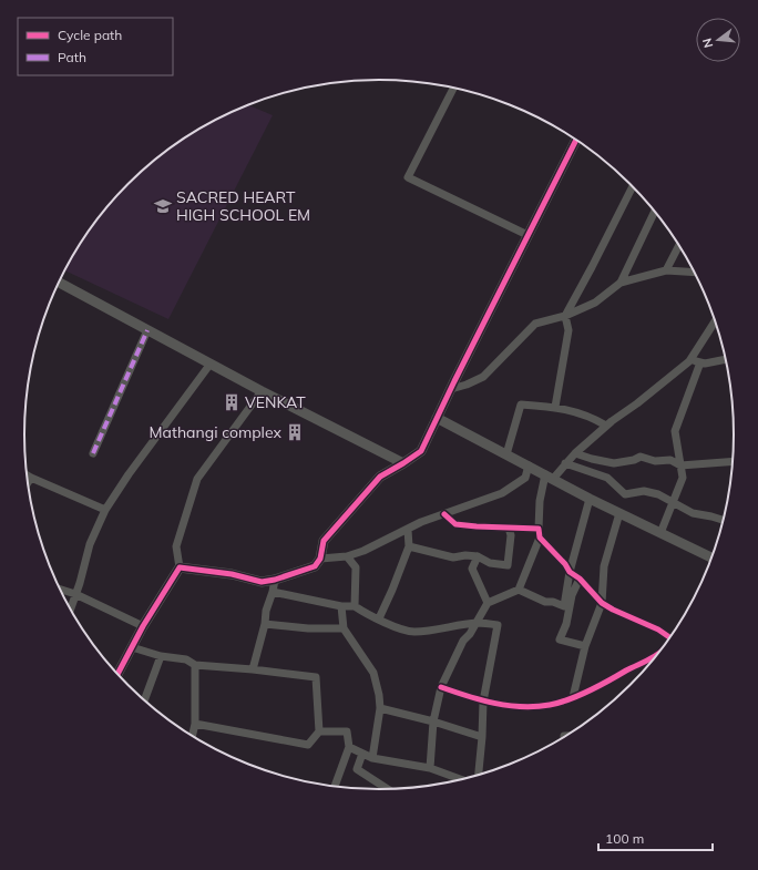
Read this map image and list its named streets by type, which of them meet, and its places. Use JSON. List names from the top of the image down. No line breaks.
{"places":{"school or university":["SACRED HEART HIGH SCHOOL EM"],"building":["VENKAT","Mathangi complex"]},"legend":["Cycle path","Path"],"scale_bar":"100 m","north":"left"}
